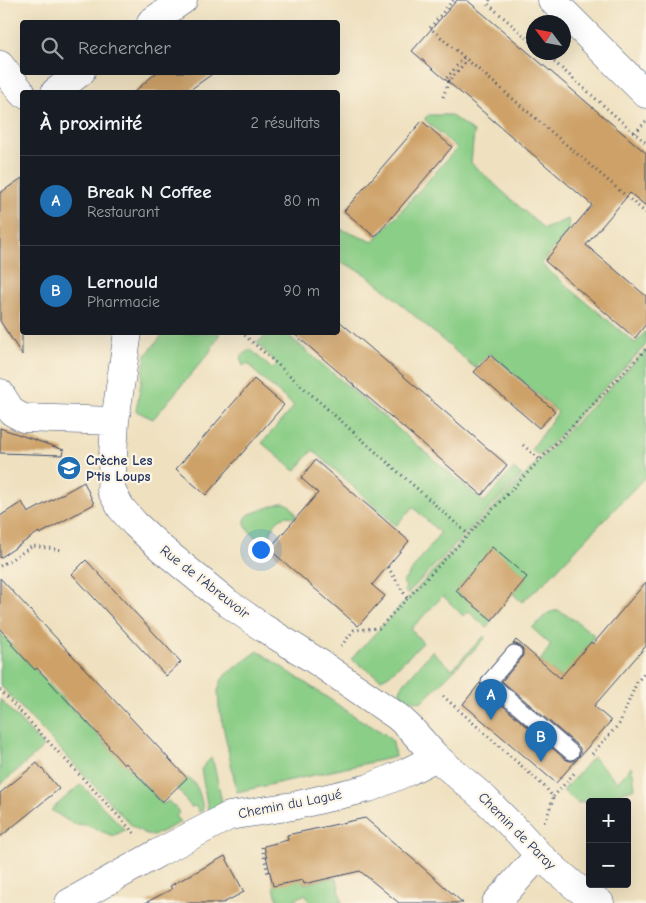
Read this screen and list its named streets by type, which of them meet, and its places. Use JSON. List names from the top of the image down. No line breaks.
{"streets":{"street":["Rue de l'Abreuvoir","Chemin du Lagué","Chemin de Paray"]},"crossings":[["Rue de l'Abreuvoir","Chemin du Lagué"],["Rue de l'Abreuvoir","Chemin de Paray"],["Chemin du Lagué","Chemin de Paray"]],"places":{"school or university":["Crèche Les P'tis Loups"]},"north":"top left","page":{"search":"Rechercher","heading":["À proximité","2 résultats"],"list":[{"mark":"A","name":"Break N Coffee","note":"Restaurant","value":"80 m"},{"mark":"B","name":"Lernould","note":"Pharmacie","value":"90 m"}],"pins":["A","B"],"map_buttons":["+","−"]}}
